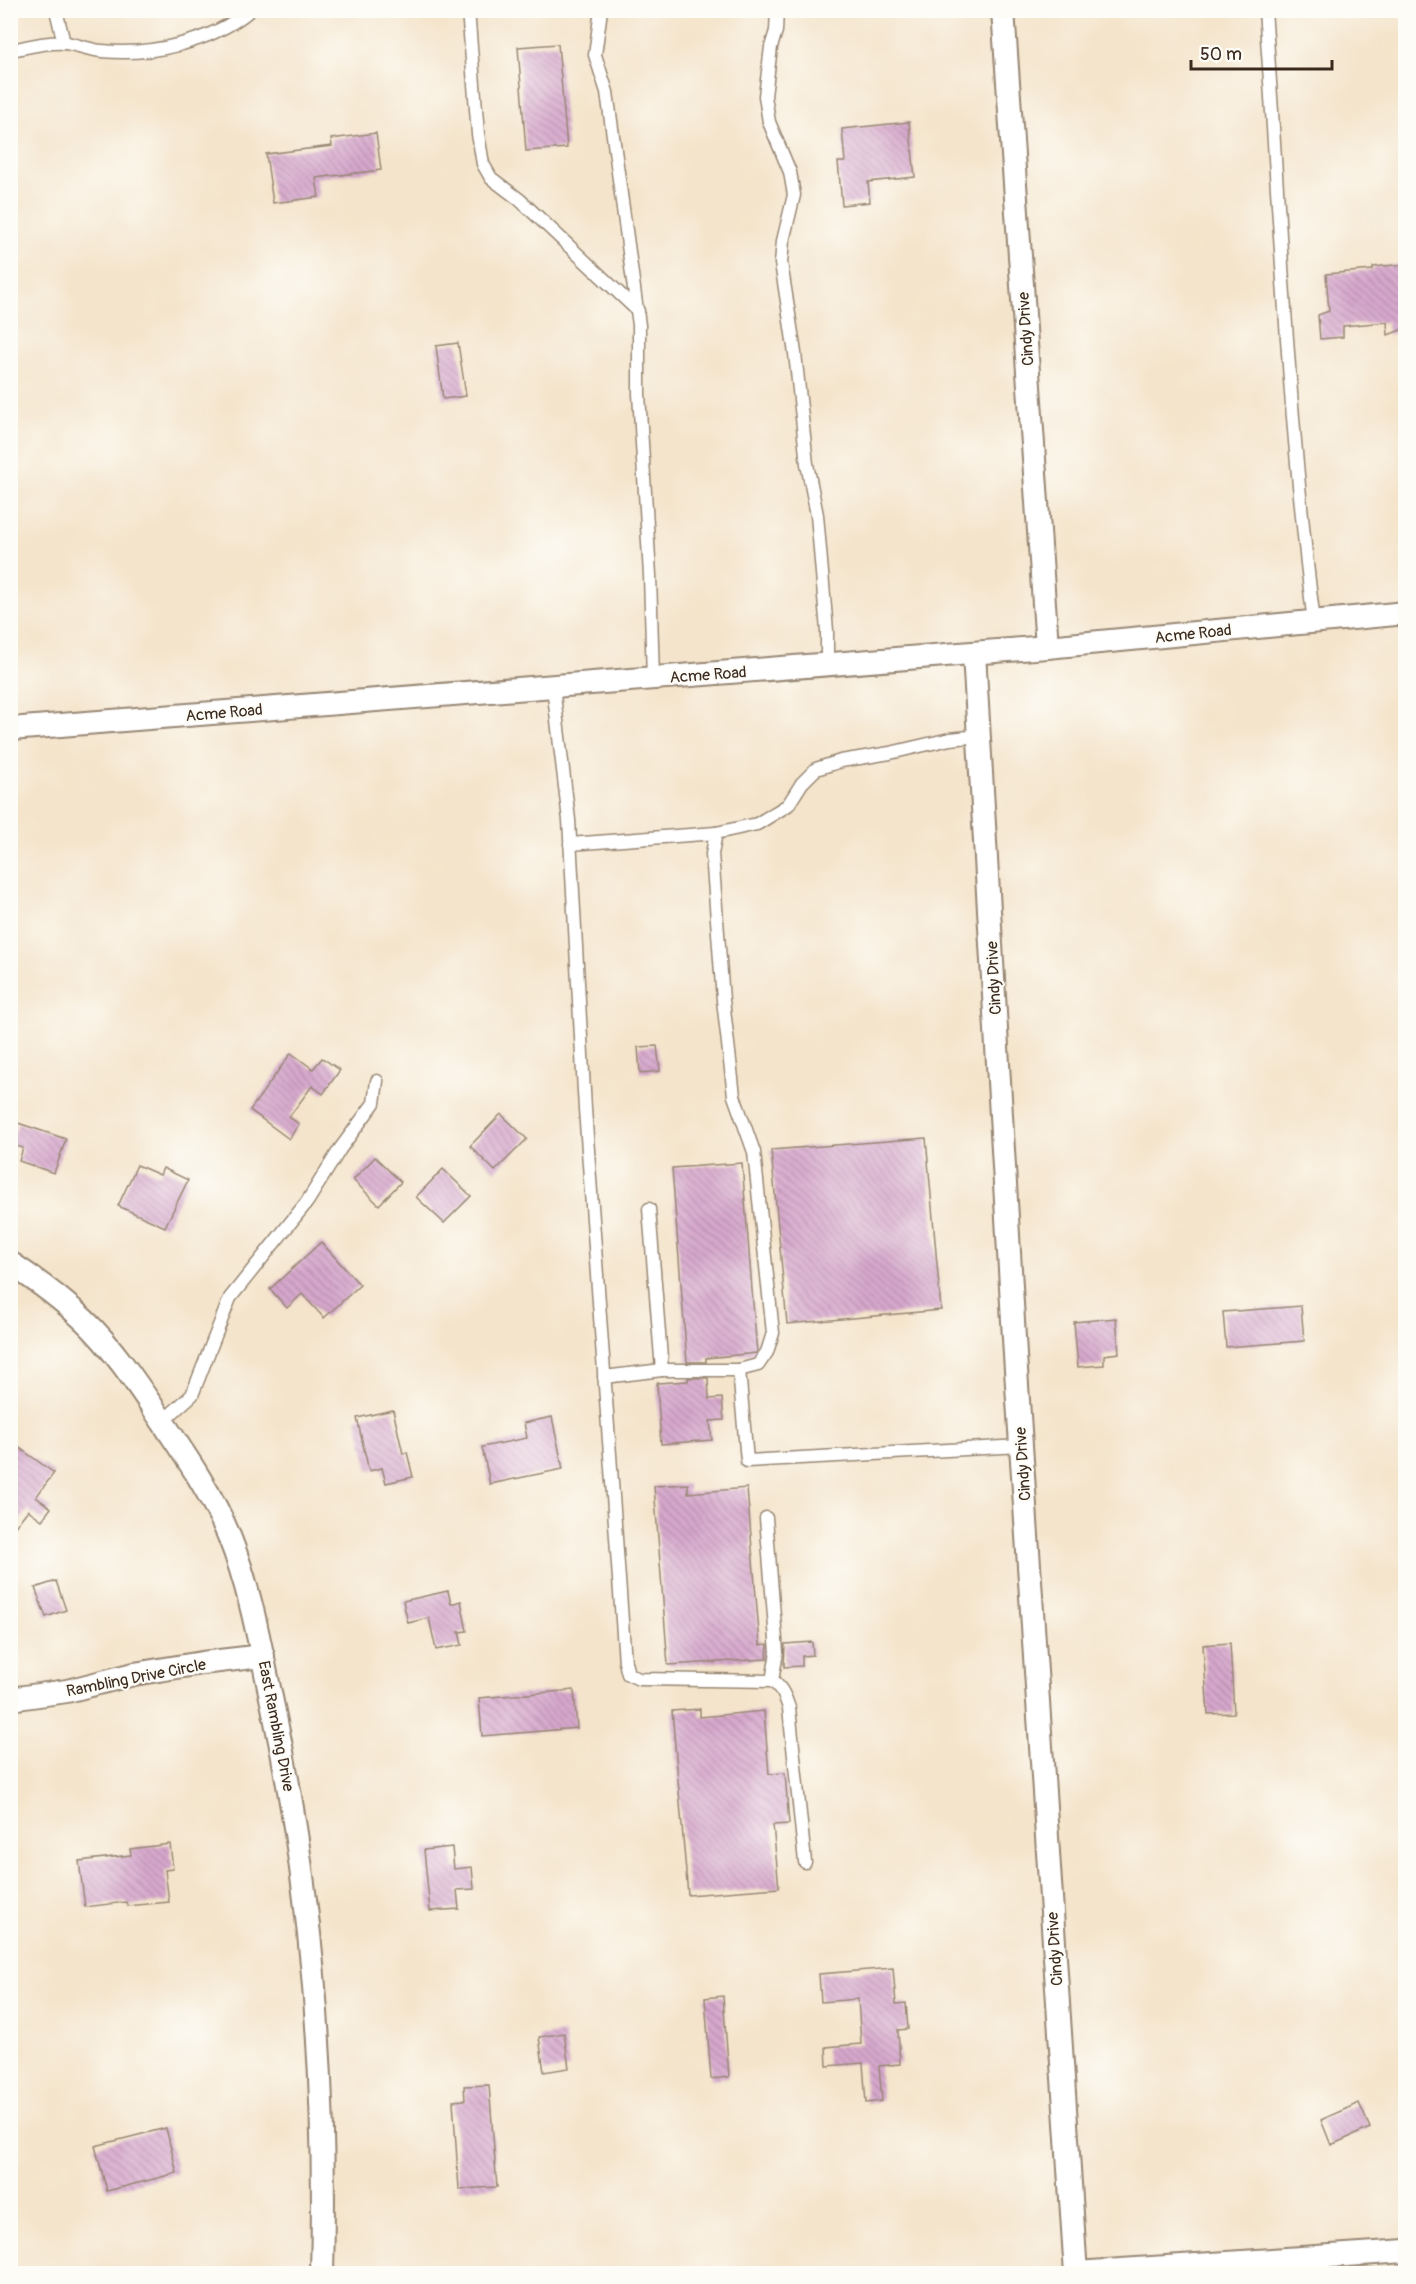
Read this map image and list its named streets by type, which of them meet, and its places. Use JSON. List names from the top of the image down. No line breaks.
{"streets":{"street":["Cindy Drive","Acme Road","Rambling Drive Circle","East Rambling Drive"]},"crossings":[["Cindy Drive","Acme Road"],["Rambling Drive Circle","East Rambling Drive"]],"scale_bar":"50 m"}
